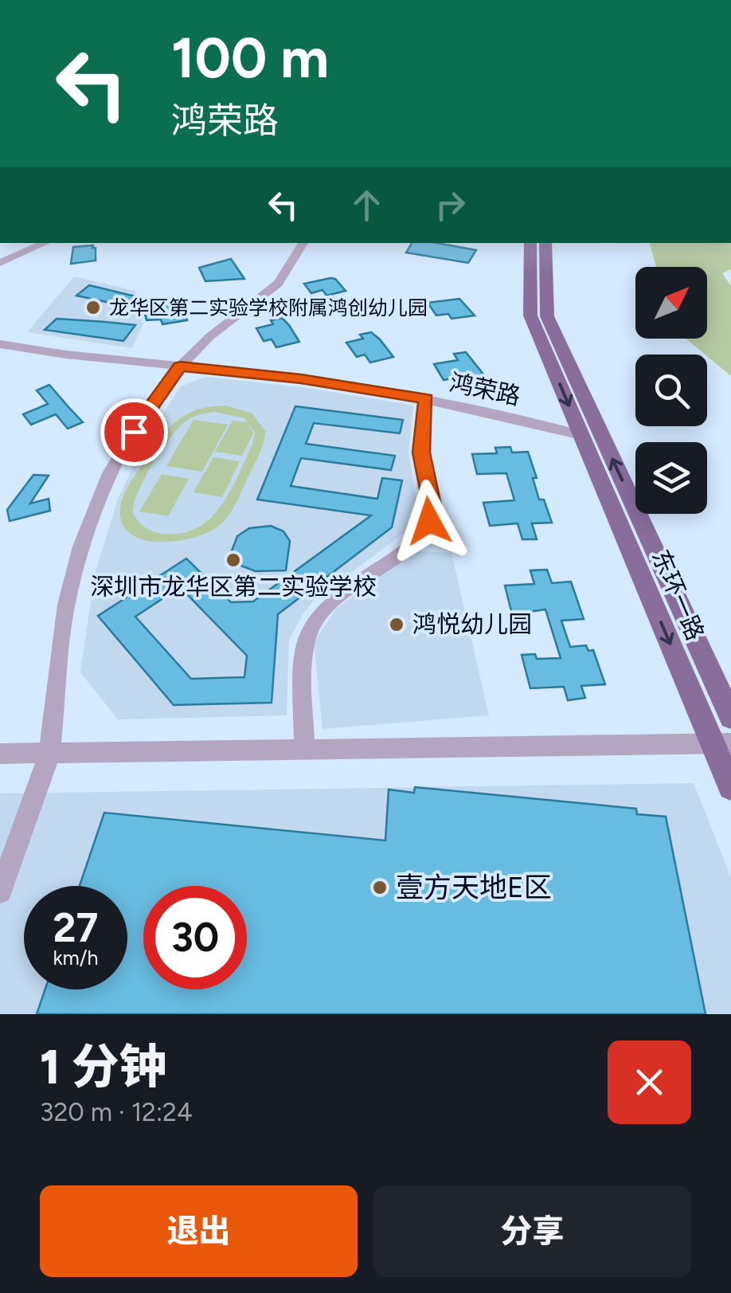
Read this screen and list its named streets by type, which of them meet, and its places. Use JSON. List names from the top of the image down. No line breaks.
{"streets":{"main road":["东环一路"],"street":["鸿荣路"]},"crossings":[["鸿荣路","东环一路"]],"places":["龙华区第二实验学校附属鸿创幼儿园","深圳市龙华区第二实验学校","鸿悦幼儿园","壹方天地E区"],"north":"top right","page":{"turn":["100 m","鸿荣路"],"speed":"27 km/h","limit":"30","heading":["1 分钟","320 m · 12:24"],"buttons":["退出","分享"]}}
